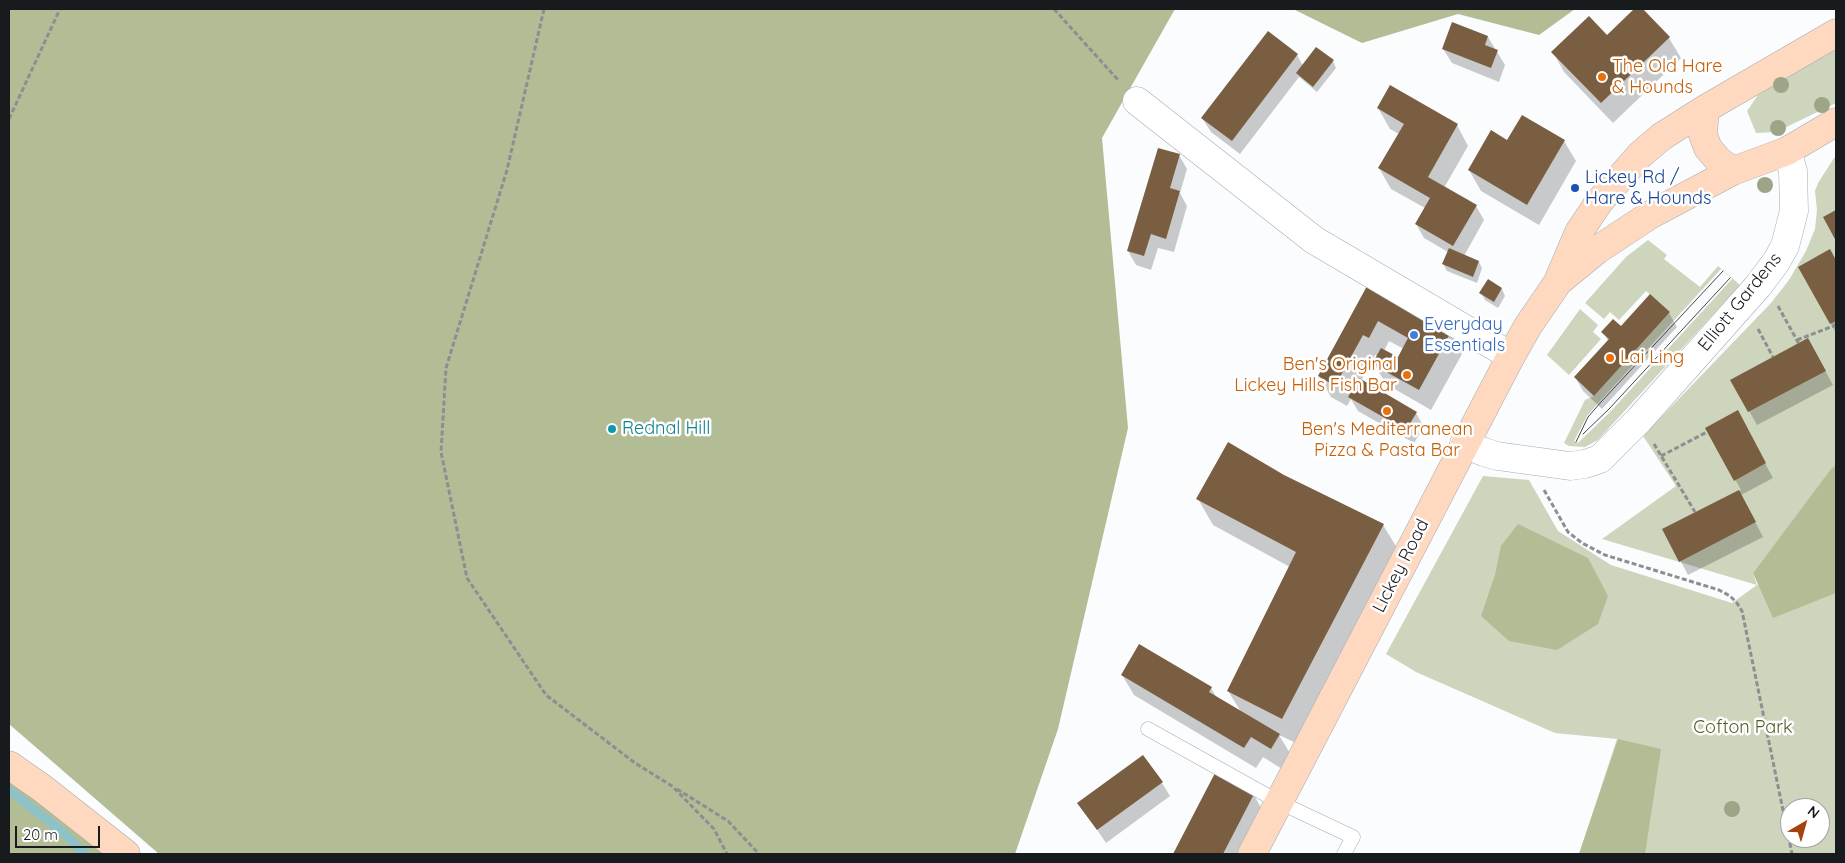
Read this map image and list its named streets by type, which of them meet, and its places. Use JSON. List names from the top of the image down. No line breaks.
{"streets":{"main road":["Lickey Road"],"street":["Elliott Gardens"]},"crossings":[["Elliott Gardens","Lickey Road"]],"parks":["Cofton Park"],"places":["The Old Hare & Hounds","Lickey Rd / Hare & Hounds","Everyday Essentials","Lai Ling","Ben's Original Lickey Hills Fish Bar","Ben's Mediterranean Pizza & Pasta Bar","Rednal Hill"],"scale_bar":"20 m","north":"top right"}
